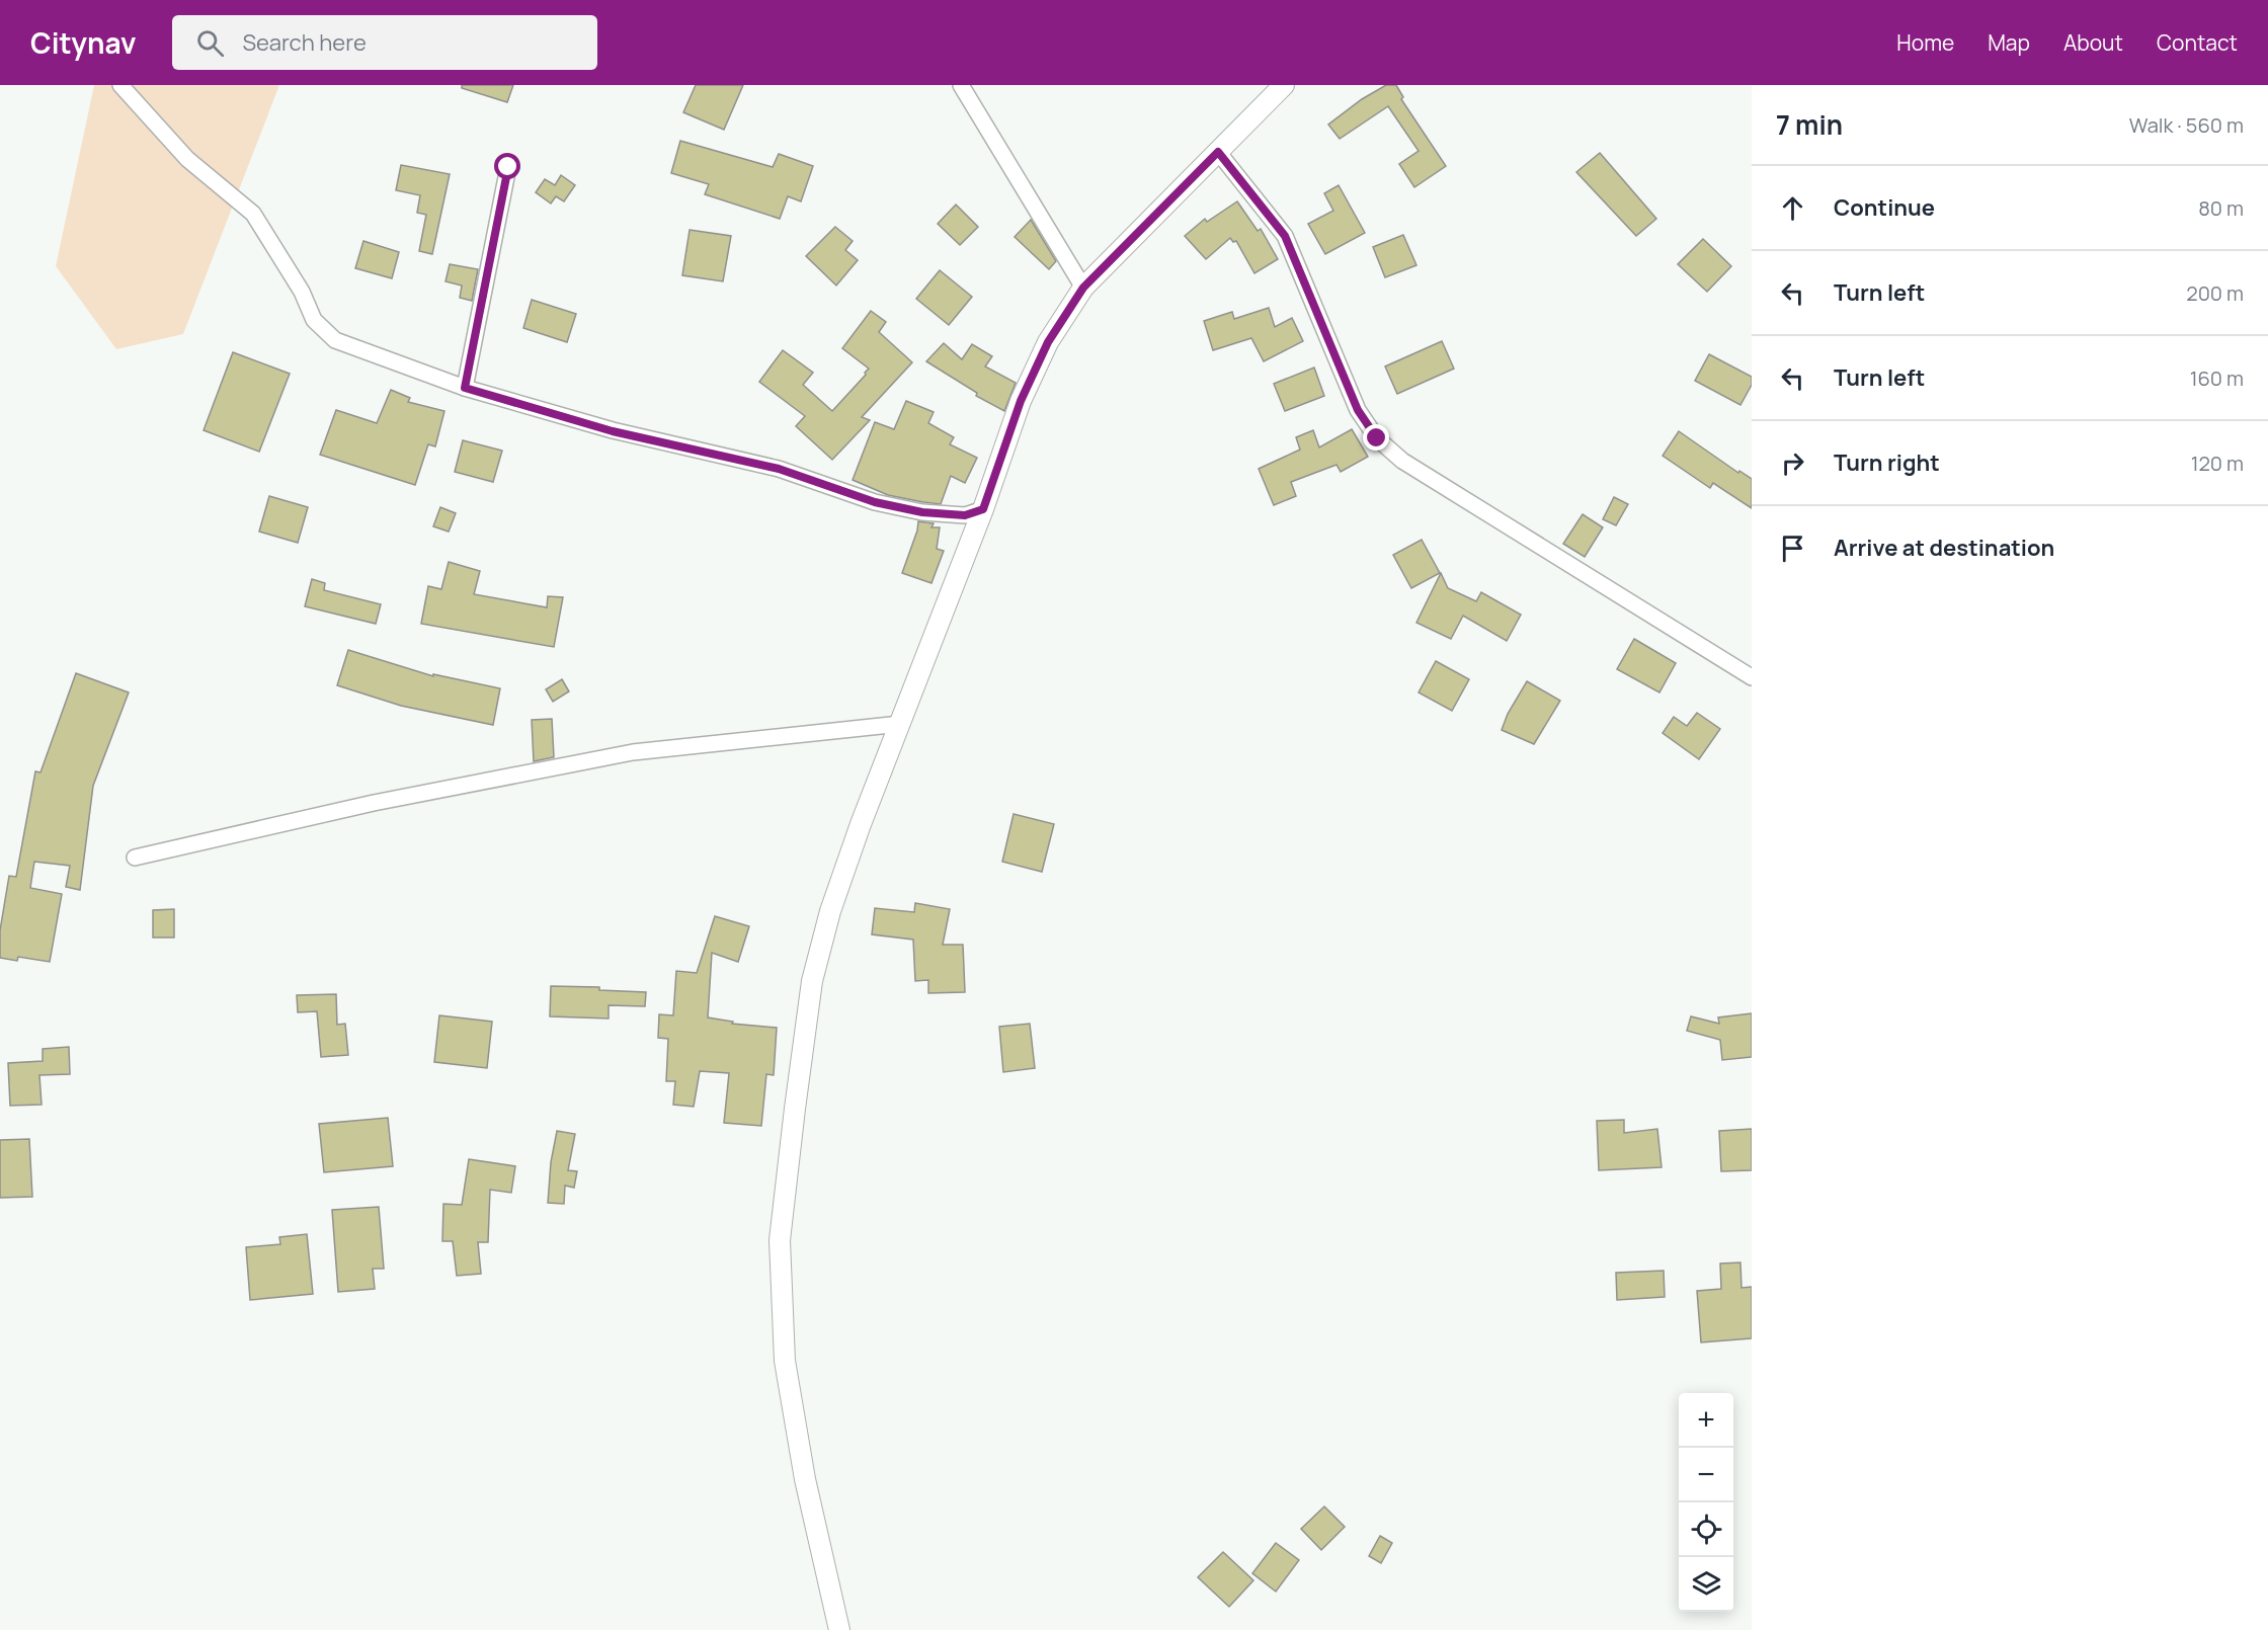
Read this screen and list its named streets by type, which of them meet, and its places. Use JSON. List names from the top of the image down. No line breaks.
{"page":{"header":"Citynav","search":"Search here","nav":["Home","Map","About","Contact"],"heading":["7 min","Walk · 560 m"],"list":[["Continue","80 m"],["Turn left","200 m"],["Turn left","160 m"],["Turn right","120 m"],"Arrive at destination"],"map_buttons":["+","−"]}}
